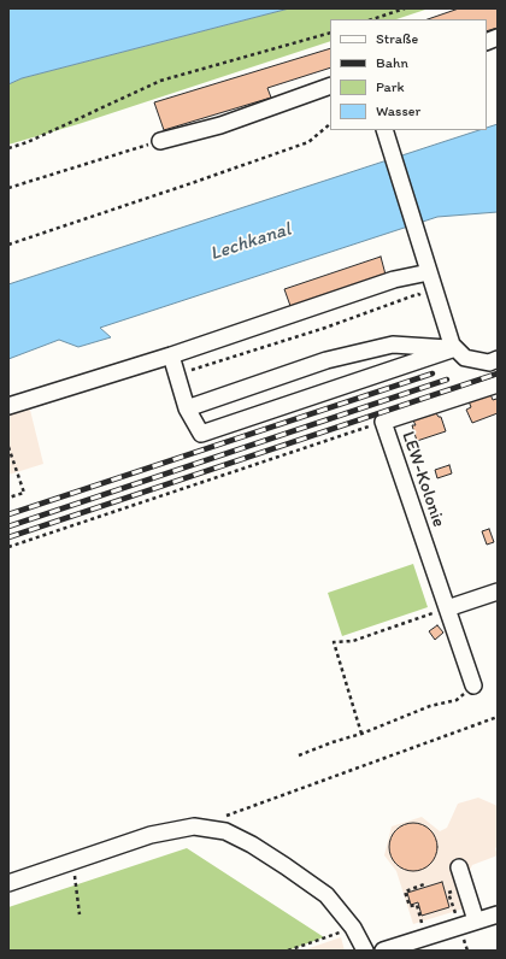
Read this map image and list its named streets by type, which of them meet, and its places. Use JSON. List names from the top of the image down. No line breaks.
{"streets":{"street":["LEW-Kolonie"]},"water":["Lechkanal"],"legend":["Straße","Bahn","Park","Wasser"]}
